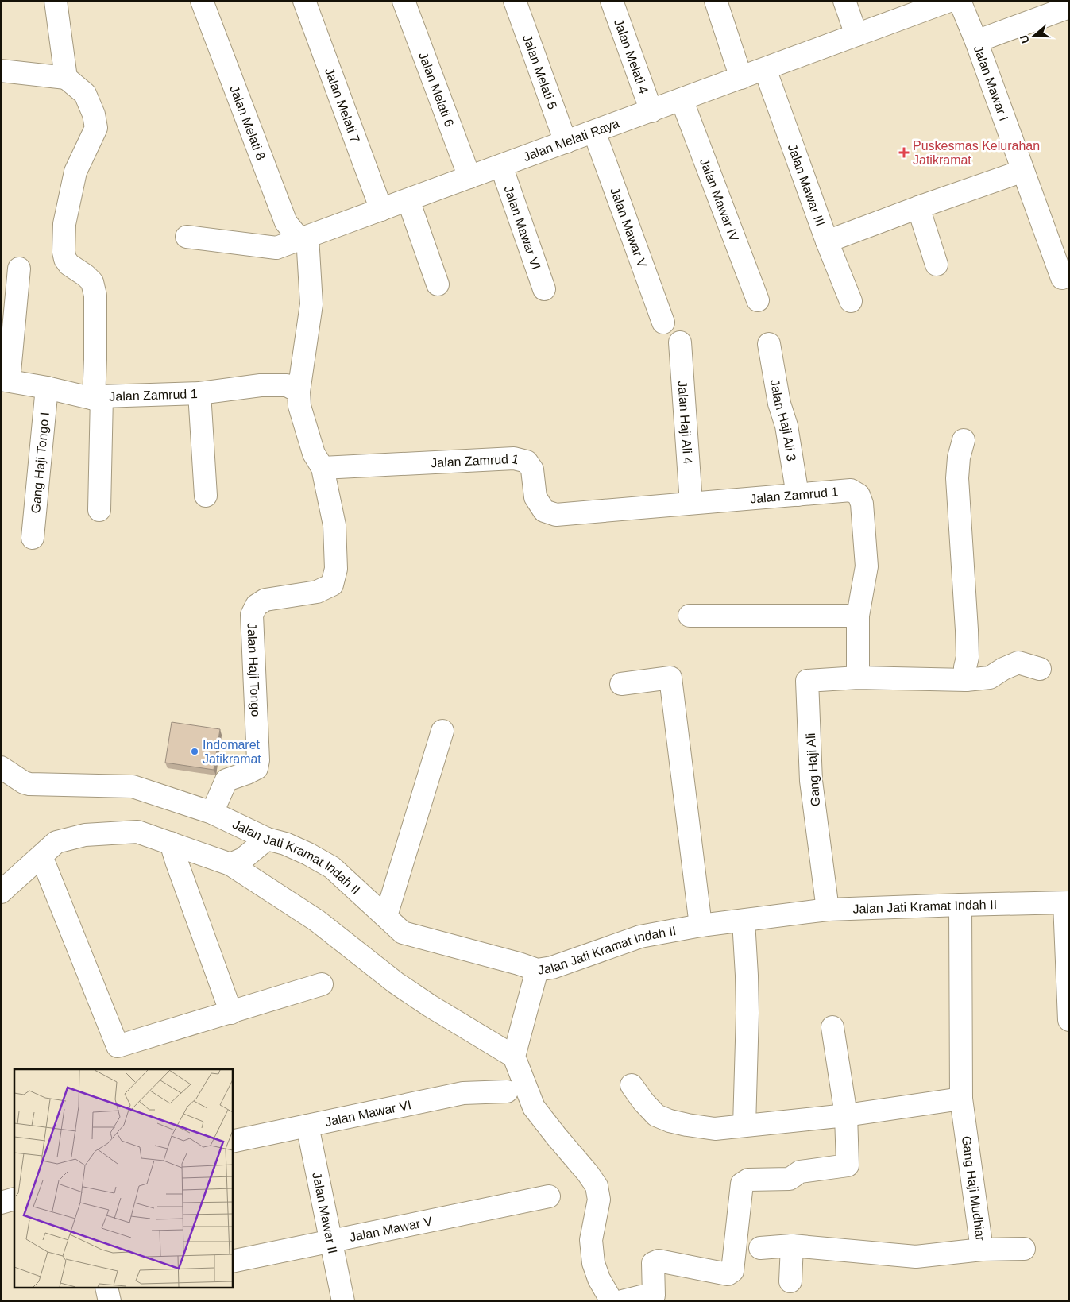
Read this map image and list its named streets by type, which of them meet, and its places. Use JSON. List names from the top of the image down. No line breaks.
{"streets":{"street":["Jalan Melati 4","Jalan Melati 5","Jalan Mawar I","Jalan Melati 6","Jalan Melati 7","Jalan Melati 8","Jalan Melati Raya","Jalan Mawar III","Jalan Mawar IV","Jalan Mawar VI","Jalan Mawar V","Jalan Zamrud 1","Jalan Haji Ali 3","Jalan Haji Ali 4","Gang Haji Tongo I","Jalan Haji Tongo","Gang Haji Ali","Jalan Jati Kramat Indah II","Gang Haji Mudhiar","Jalan Mawar II"]},"crossings":[["Jalan Melati 4","Jalan Melati Raya"],["Jalan Melati 5","Jalan Melati Raya"],["Jalan Melati 6","Jalan Melati Raya"],["Jalan Melati 7","Jalan Melati Raya"],["Jalan Melati 8","Jalan Melati Raya"],["Jalan Melati Raya","Jalan Mawar III"],["Jalan Melati Raya","Jalan Mawar IV"],["Jalan Melati Raya","Jalan Mawar VI"],["Jalan Melati Raya","Jalan Mawar V"],["Jalan Mawar VI","Jalan Mawar II"],["Jalan Mawar V","Jalan Mawar II"],["Jalan Zamrud 1","Jalan Haji Ali 3"],["Jalan Zamrud 1","Jalan Haji Ali 4"],["Jalan Zamrud 1","Gang Haji Tongo I"],["Jalan Zamrud 1","Jalan Haji Tongo"],["Jalan Zamrud 1","Gang Haji Ali"],["Jalan Haji Tongo","Jalan Jati Kramat Indah II"],["Gang Haji Ali","Jalan Jati Kramat Indah II"],["Jalan Jati Kramat Indah II","Gang Haji Mudhiar"]],"places":{"health":["Puskesmas Kelurahan Jatikramat"],"other":["Indomaret Jatikramat"]},"north":"left"}
